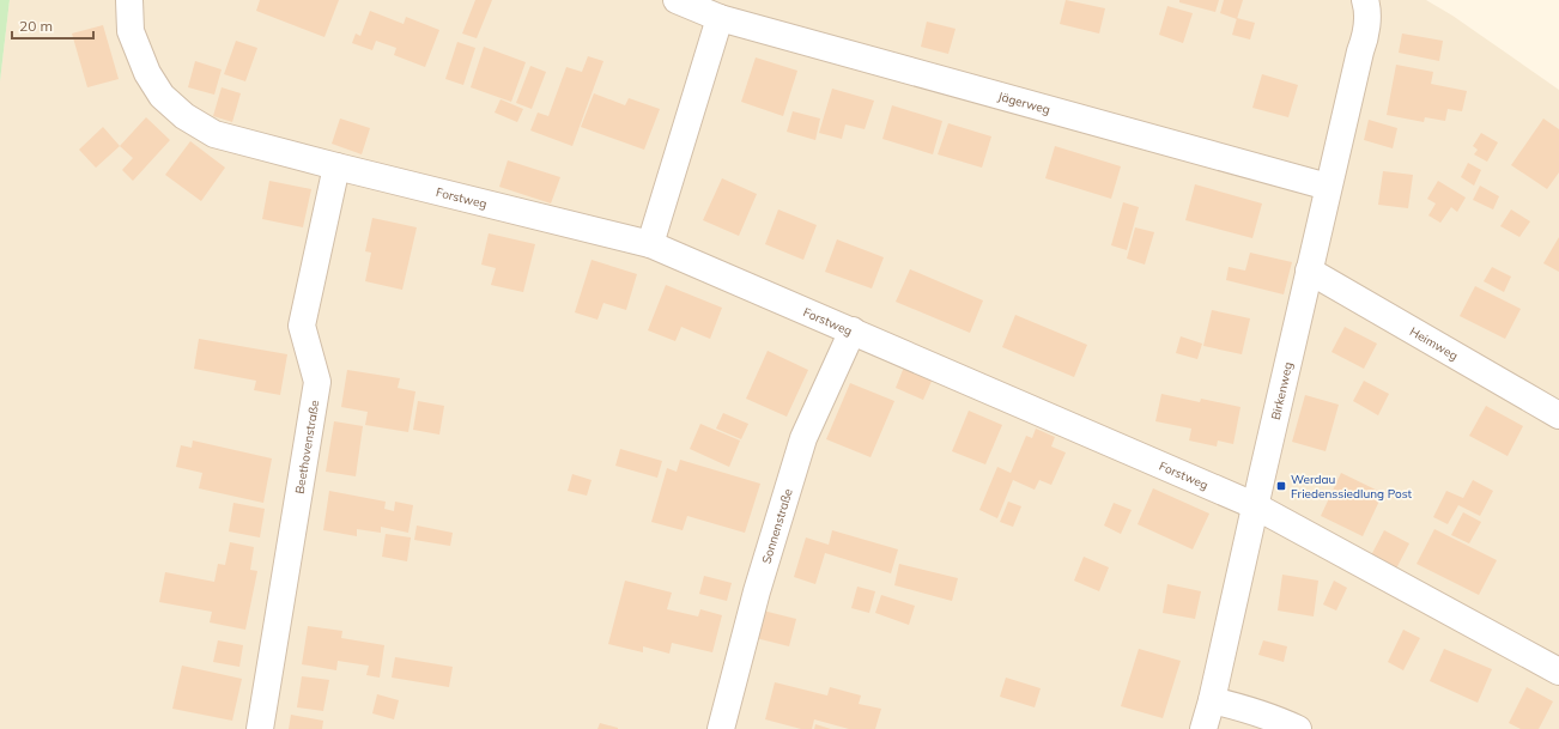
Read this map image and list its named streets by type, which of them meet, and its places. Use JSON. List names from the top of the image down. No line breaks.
{"streets":{"street":["Jägerweg","Forstweg","Heimweg","Birkenweg","Beethovenstraße","Sonnenstraße"]},"crossings":[["Jägerweg","Birkenweg"],["Forstweg","Birkenweg"],["Forstweg","Beethovenstraße"],["Forstweg","Sonnenstraße"],["Heimweg","Birkenweg"]],"places":{"transit":["Werdau Friedenssiedlung Post"]},"scale_bar":"20 m"}
